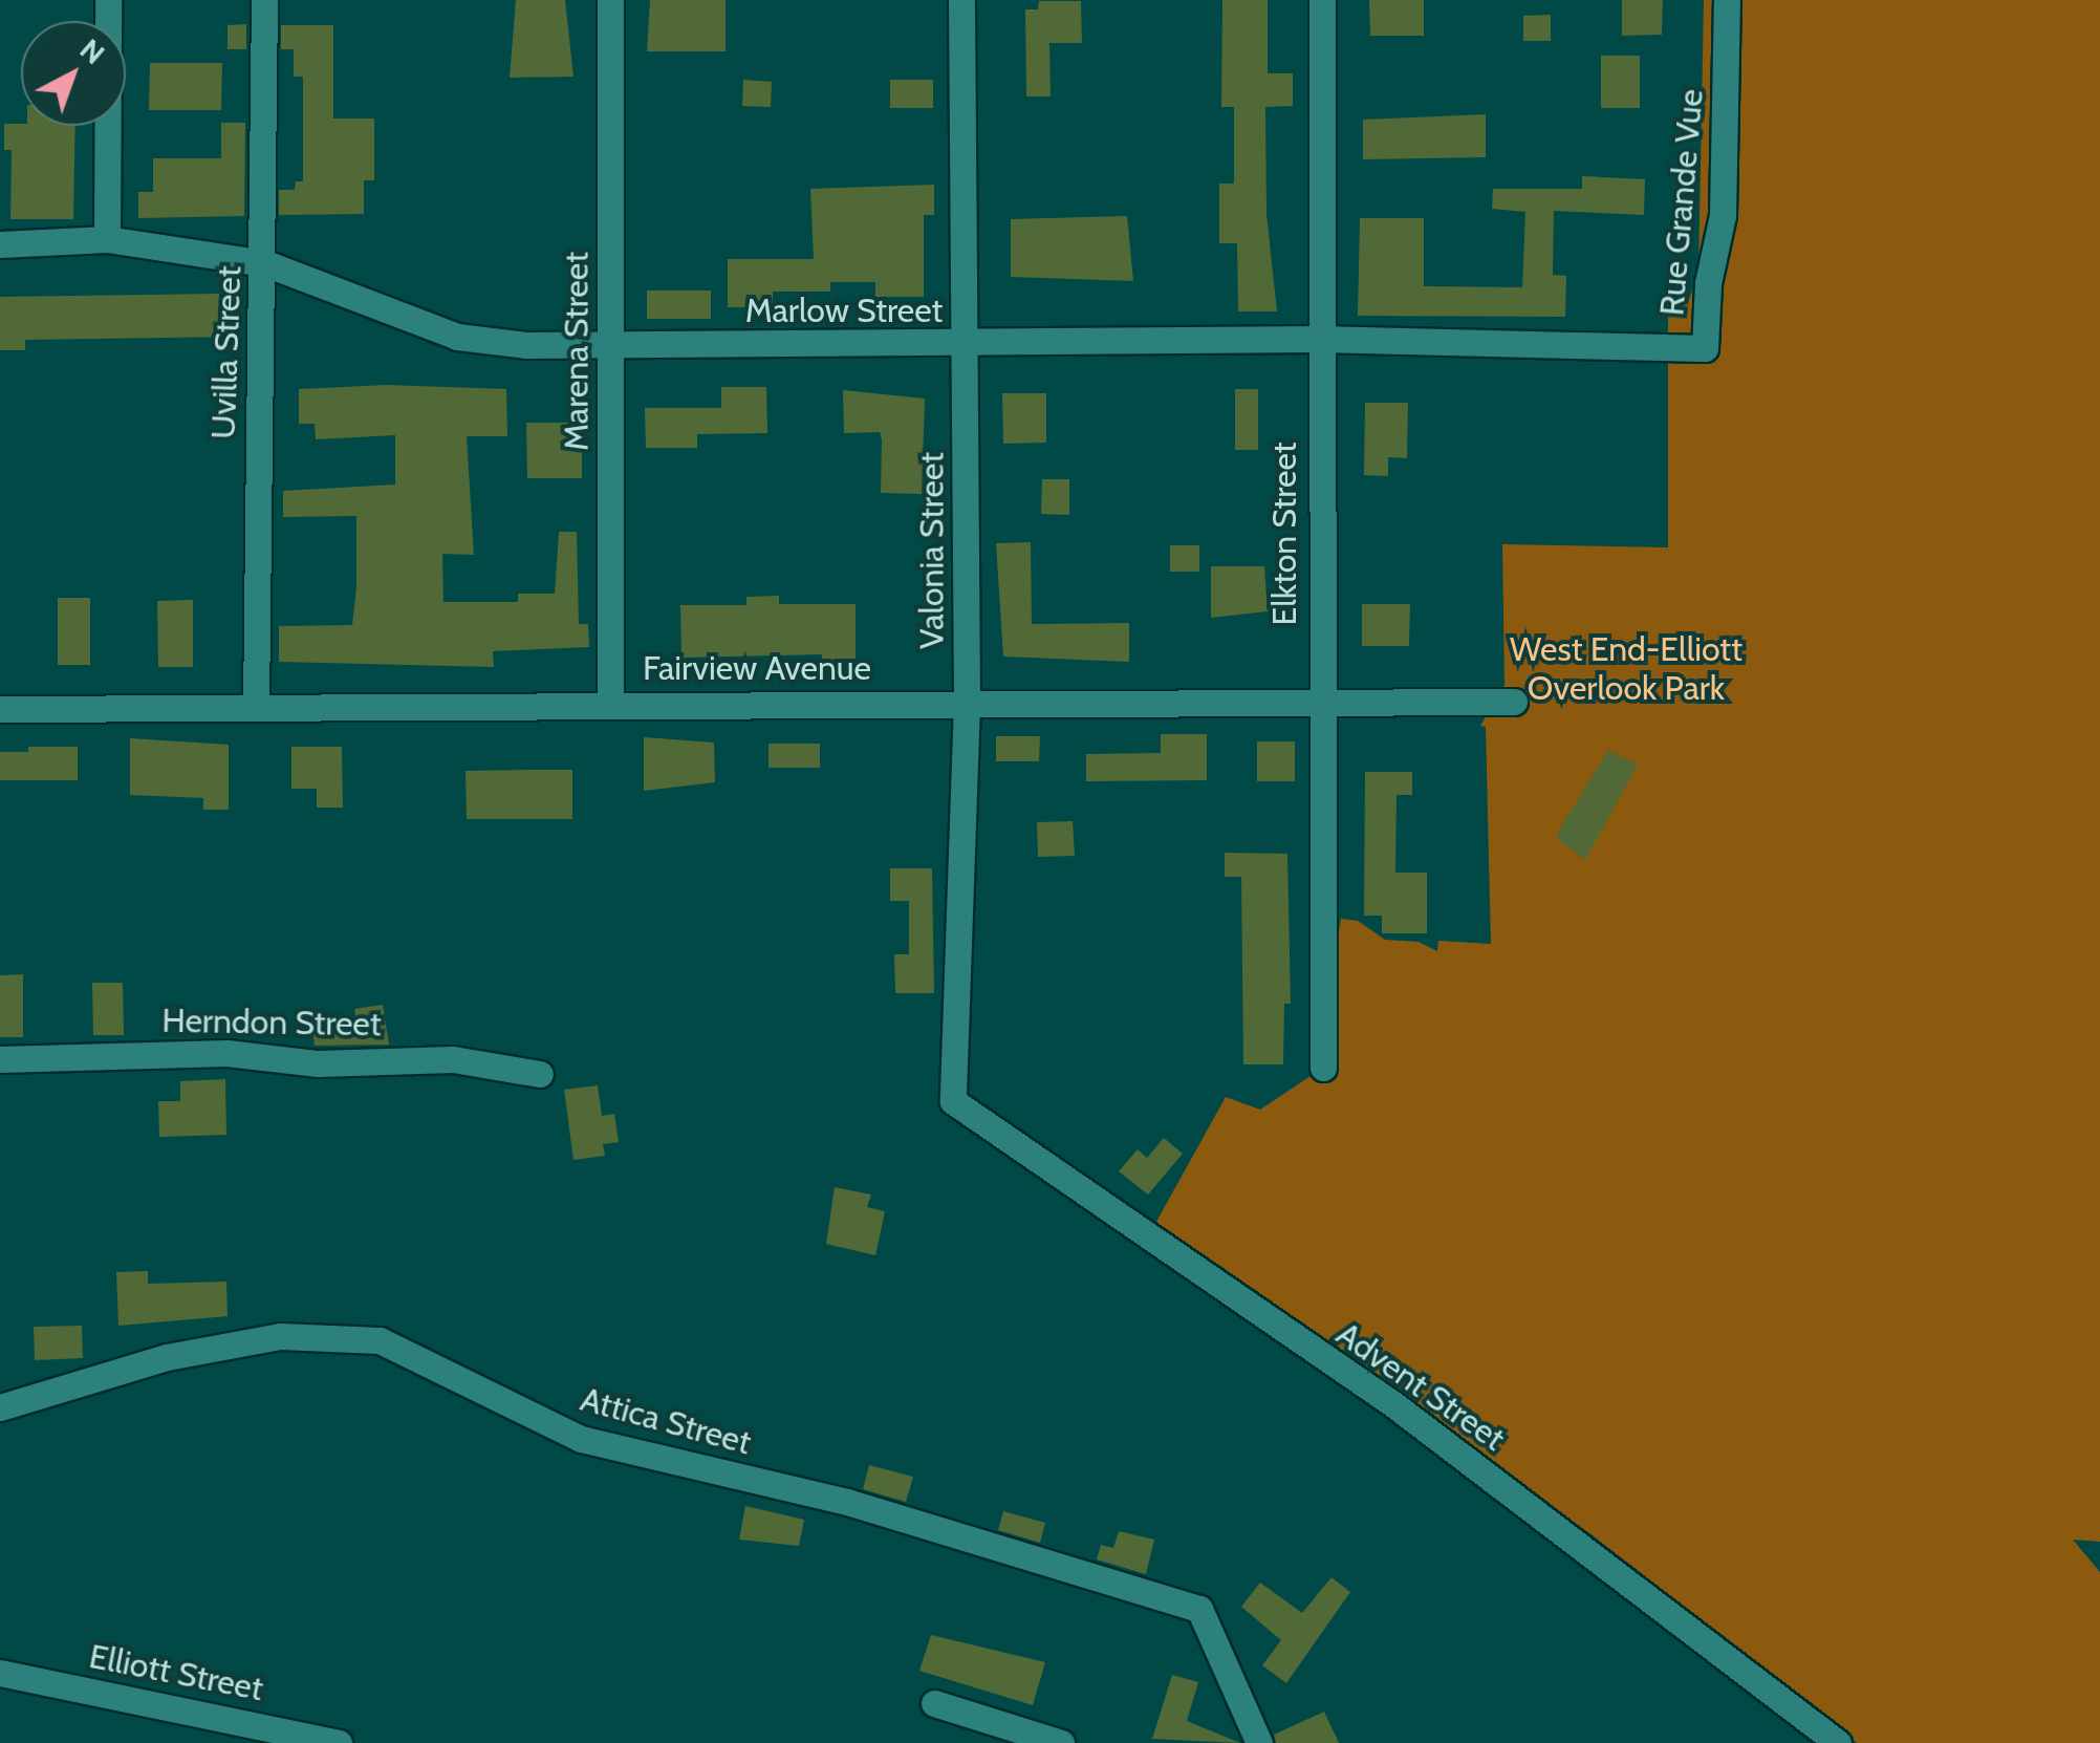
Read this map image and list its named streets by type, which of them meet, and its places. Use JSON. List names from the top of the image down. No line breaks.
{"streets":{"street":["Rue Grande Vue","Marlow Street","Marena Street","Uvilla Street","Elkton Street","Valonia Street","Fairview Avenue","Herndon Street","Advent Street","Attica Street","Elliott Street"]},"crossings":[["Rue Grande Vue","Marlow Street"],["Marlow Street","Marena Street"],["Marlow Street","Uvilla Street"],["Marlow Street","Elkton Street"],["Marlow Street","Valonia Street"],["Marena Street","Fairview Avenue"],["Uvilla Street","Fairview Avenue"],["Elkton Street","Fairview Avenue"],["Valonia Street","Fairview Avenue"],["Valonia Street","Advent Street"]],"parks":["West End-Elliott Overlook Park"],"north":"top right"}
